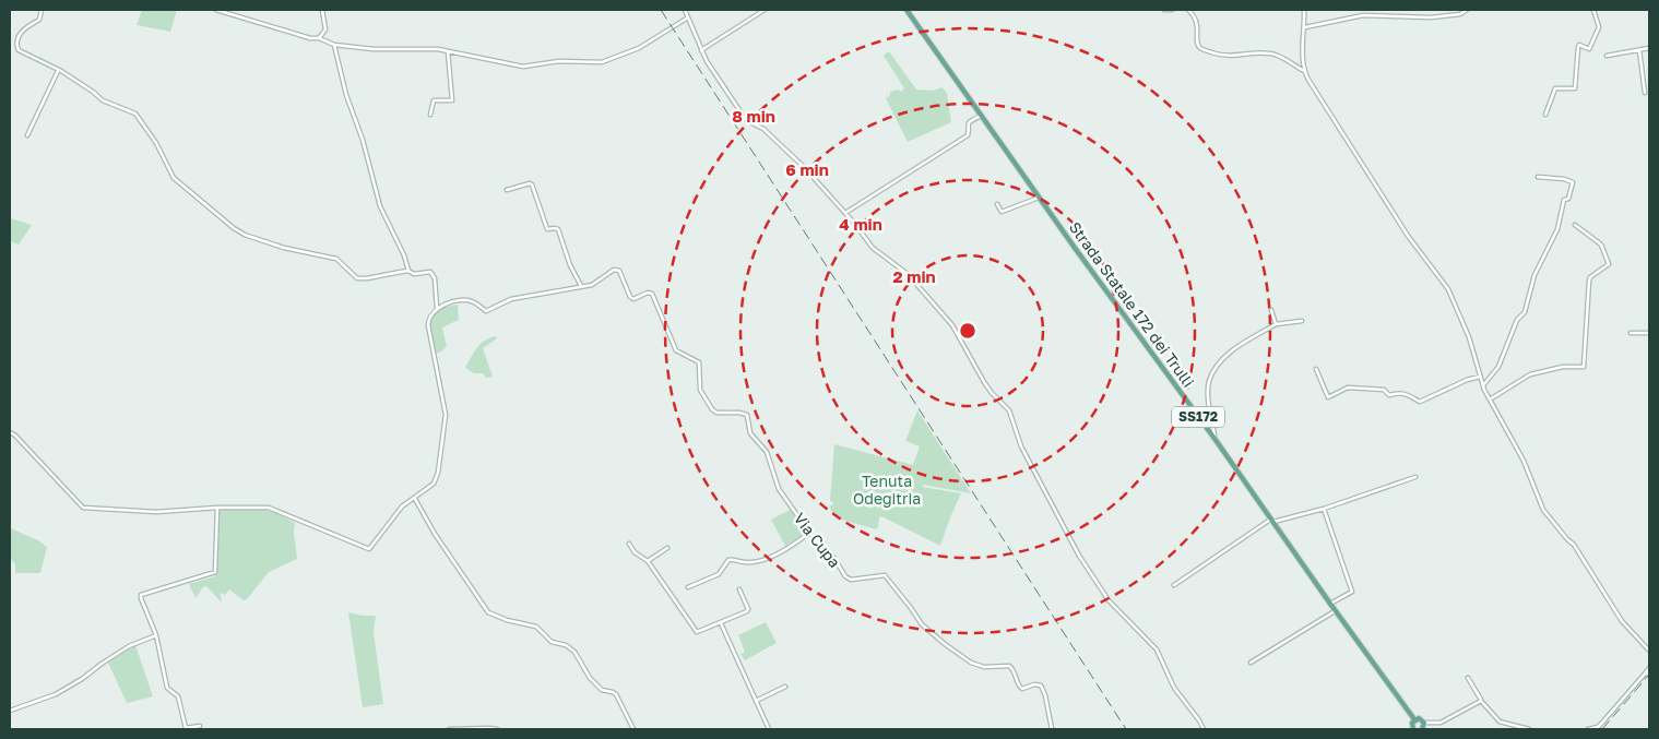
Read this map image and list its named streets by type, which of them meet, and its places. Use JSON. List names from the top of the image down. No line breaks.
{"streets":{"main road":["Strada Statale 172 dei Trulli","SS172"],"street":["Via Cupa"]},"parks":["Tenuta Odegitria"],"rings":["8 min","6 min","4 min","2 min"]}
